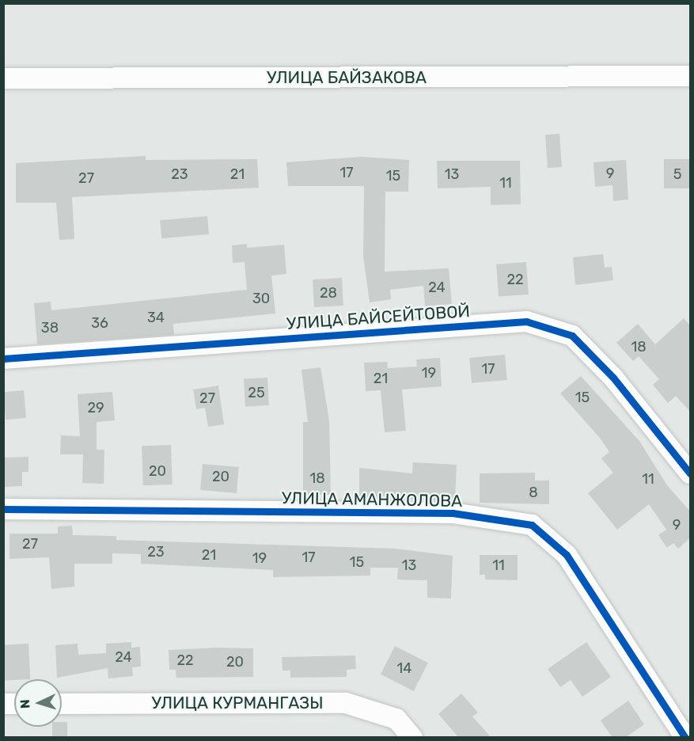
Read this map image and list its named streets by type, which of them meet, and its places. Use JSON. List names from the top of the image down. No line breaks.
{"streets":{"street":["УЛИЦА БАЙЗАКОВА","УЛИЦА БАЙСЕЙТОВОЙ","УЛИЦА АМАНЖОЛОВА","УЛИЦА КУРМАНГАЗЫ"]},"house_numbers":["17","9","23","21","13","5","15","27","11","22","24","28","30","34","36","38","18","17","19","21","25","15","27","29","20","20","18","11","8","9","27","23","21","17","19","15","13","11","24","22","20","14"],"north":"left"}
